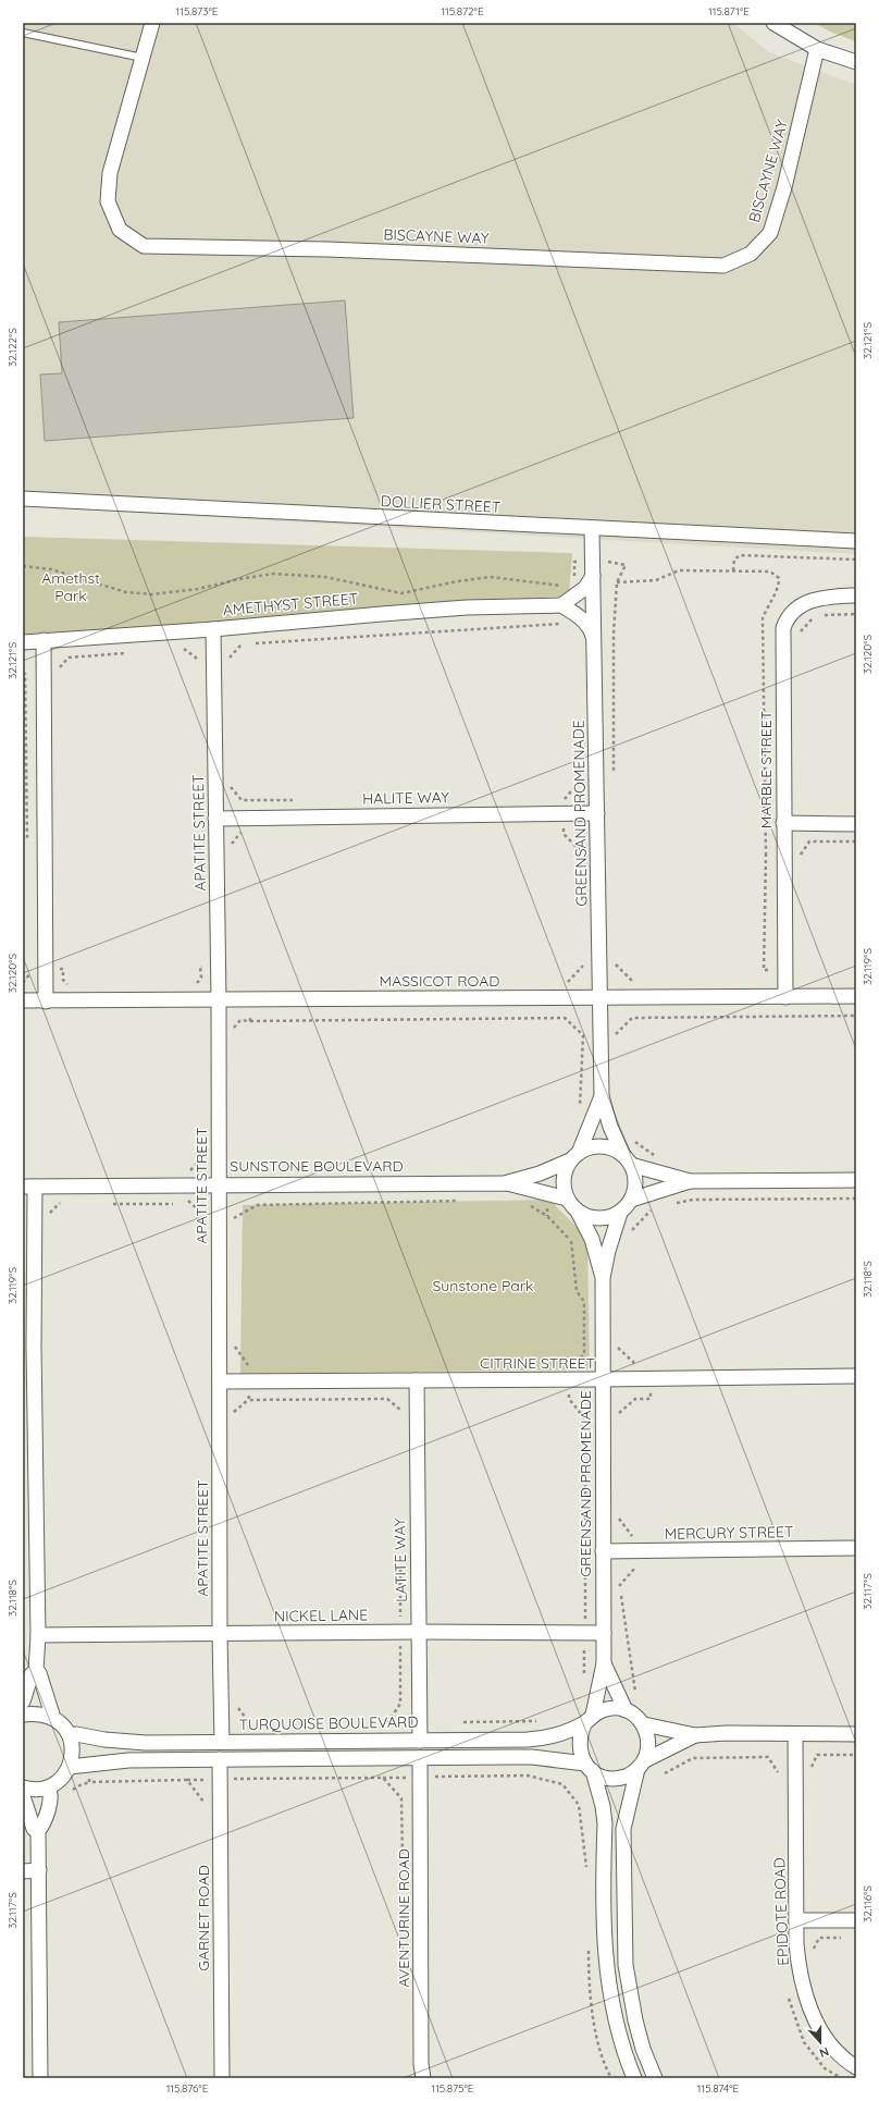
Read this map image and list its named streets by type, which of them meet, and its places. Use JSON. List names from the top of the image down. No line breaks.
{"streets":{"street":["BISCAYNE WAY","DOLLIER STREET","AMETHYST STREET","MARBLE STREET","HALITE WAY","GREENSAND PROMENADE","APATITE STREET","MASSICOT ROAD","SUNSTONE BOULEVARD","CITRINE STREET","MERCURY STREET","LATITE WAY","NICKEL LANE","TURQUOISE BOULEVARD","EPIDOTE ROAD","GARNET ROAD","AVENTURINE ROAD"]},"crossings":[["DOLLIER STREET","GREENSAND PROMENADE"],["AMETHYST STREET","APATITE STREET"],["MARBLE STREET","MASSICOT ROAD"],["HALITE WAY","GREENSAND PROMENADE"],["HALITE WAY","APATITE STREET"],["GREENSAND PROMENADE","MASSICOT ROAD"],["GREENSAND PROMENADE","SUNSTONE BOULEVARD"],["GREENSAND PROMENADE","CITRINE STREET"],["GREENSAND PROMENADE","MERCURY STREET"],["GREENSAND PROMENADE","NICKEL LANE"],["GREENSAND PROMENADE","TURQUOISE BOULEVARD"],["APATITE STREET","MASSICOT ROAD"],["APATITE STREET","SUNSTONE BOULEVARD"],["APATITE STREET","CITRINE STREET"],["APATITE STREET","NICKEL LANE"],["APATITE STREET","TURQUOISE BOULEVARD"],["CITRINE STREET","LATITE WAY"],["LATITE WAY","NICKEL LANE"],["LATITE WAY","TURQUOISE BOULEVARD"]],"parks":["Amethst Park","Sunstone Park"],"north":"bottom","coordinates":["115.873°E","115.872°E","115.871°E","32.121°S","32.122°S","32.120°S","32.119°S","32.118°S","32.117°S","32.116°S","115.876°E","115.875°E","115.874°E"]}
